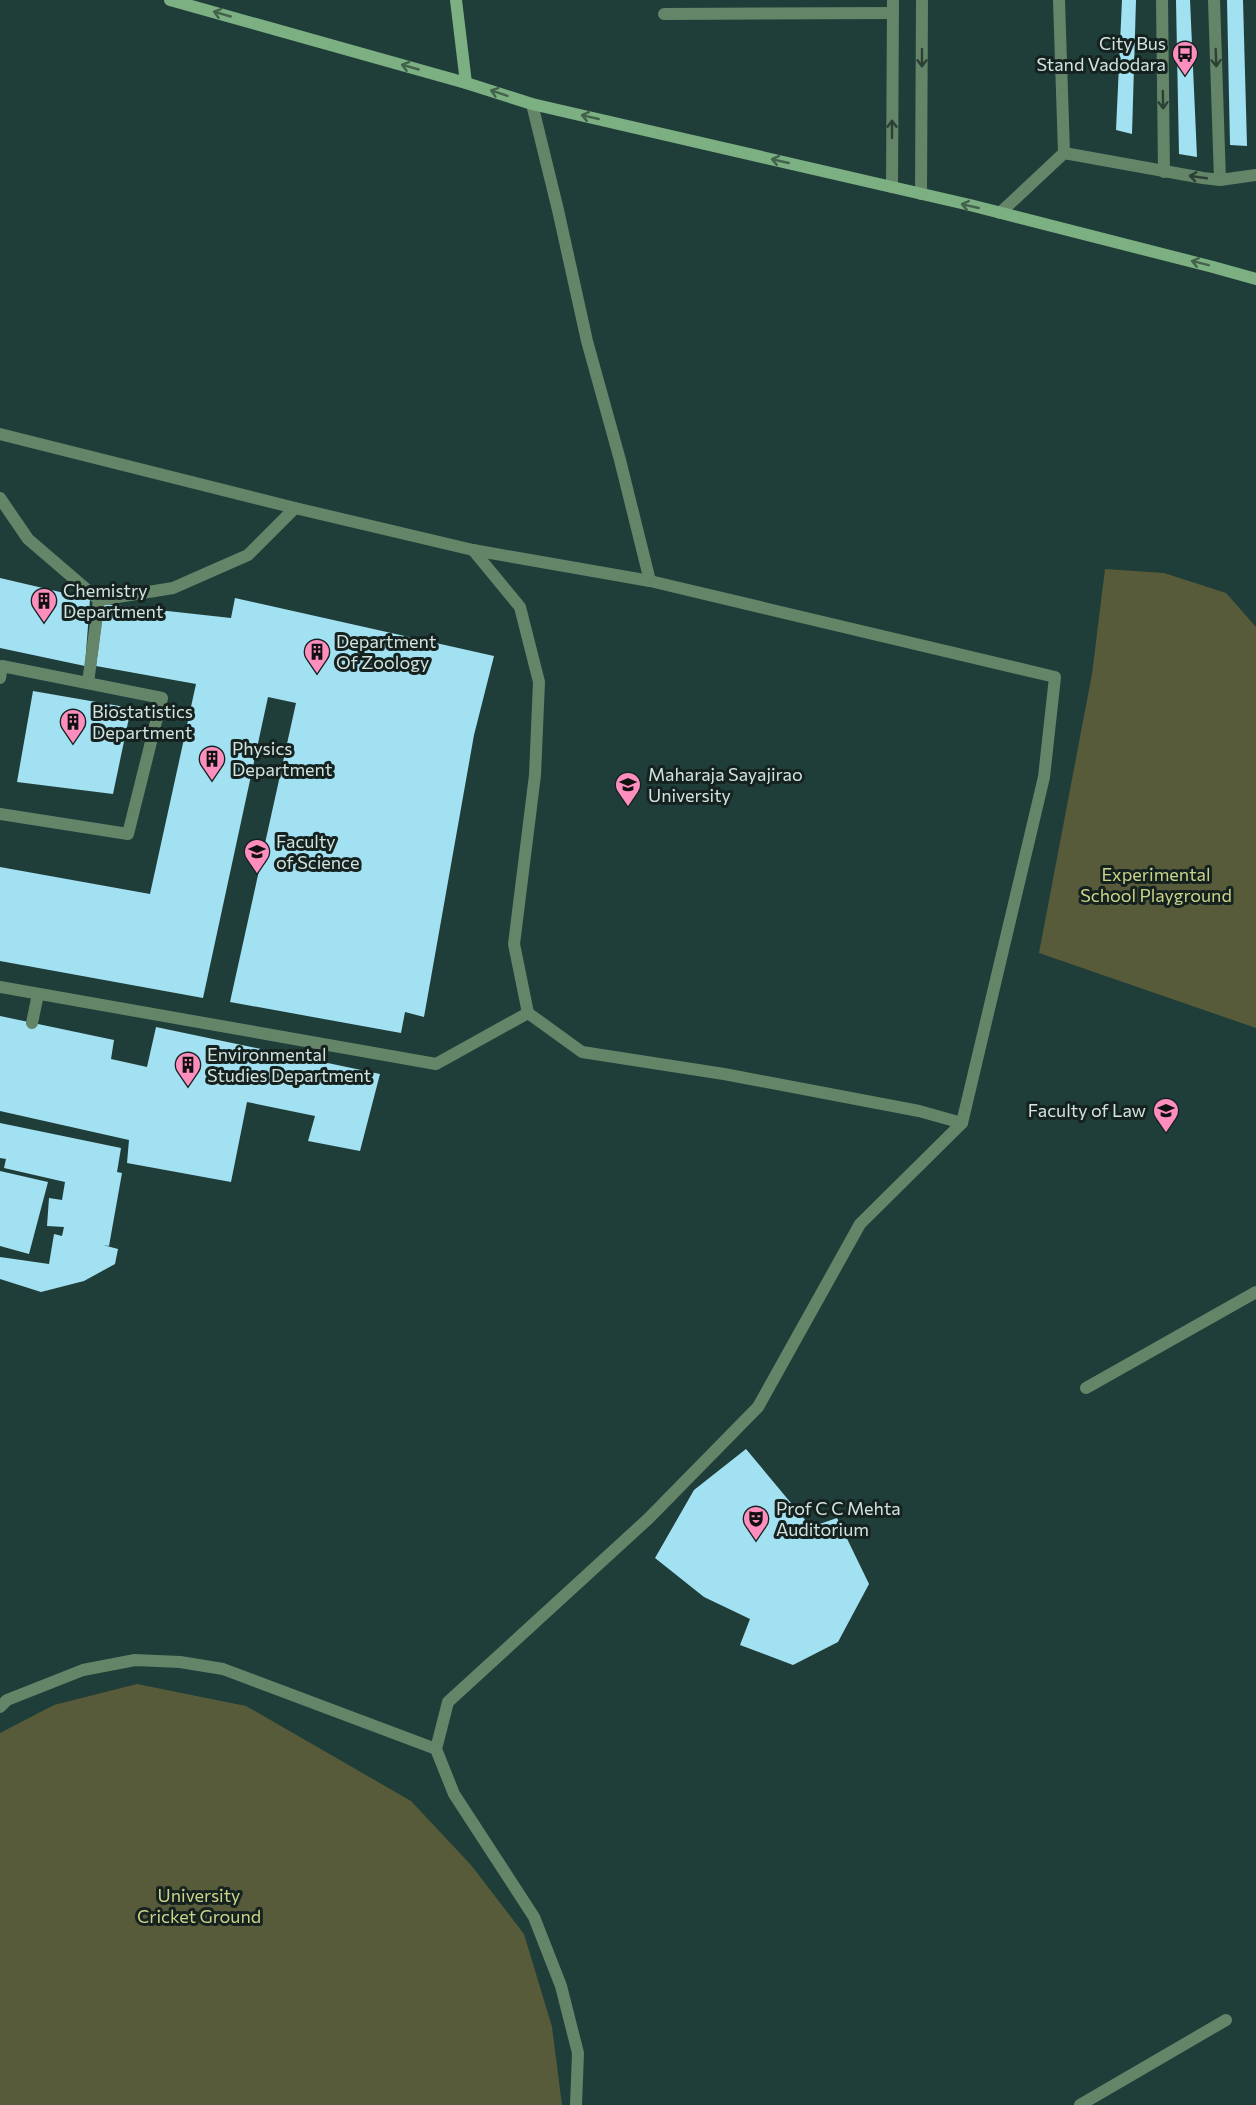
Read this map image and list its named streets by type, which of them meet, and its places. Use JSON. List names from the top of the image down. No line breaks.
{"parks":["Experimental School Playground","University Cricket Ground"],"places":{"bus stop":["City Bus Stand Vadodara"],"building":["Chemistry Department","Department Of Zoology","Biostatistics Department","Physics Department","Environmental Studies Department"],"school or university":["Maharaja Sayajirao University","Faculty of Science","Faculty of Law"],"theatre":["Prof C C Mehta Auditorium"]}}
